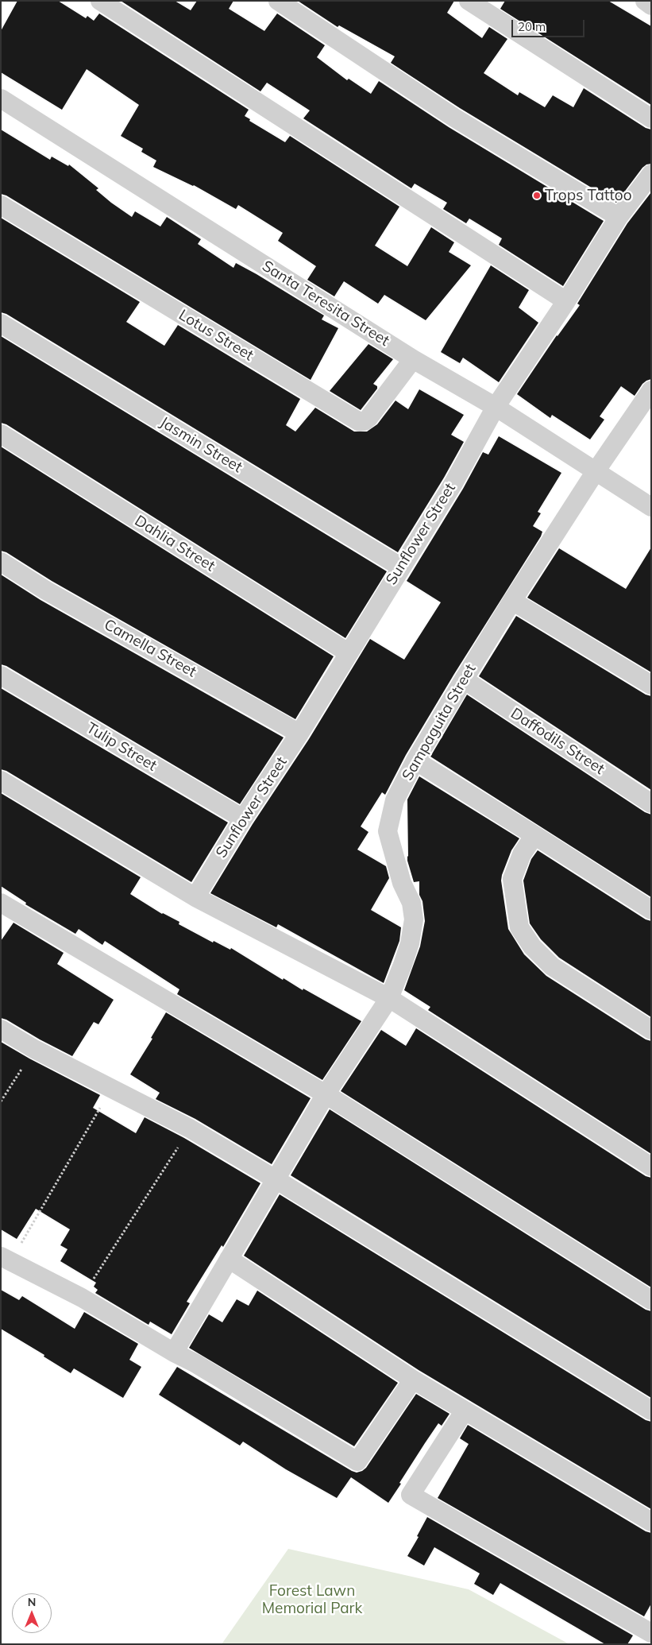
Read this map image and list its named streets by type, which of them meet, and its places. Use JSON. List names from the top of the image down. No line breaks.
{"streets":{"street":["Santa Teresita Street","Lotus Street","Jasmin Street","Sunflower Street","Dahlia Street","Camella Street","Sampaguita Street","Daffodils Street","Tulip Street"]},"crossings":[["Santa Teresita Street","Lotus Street"],["Santa Teresita Street","Sunflower Street"],["Santa Teresita Street","Sampaguita Street"],["Jasmin Street","Sunflower Street"],["Sunflower Street","Dahlia Street"],["Sunflower Street","Camella Street"],["Sunflower Street","Tulip Street"],["Sampaguita Street","Daffodils Street"]],"parks":["Forest Lawn Memorial Park"],"places":["Trops Tattoo"],"scale_bar":"20 m","north":"top"}
